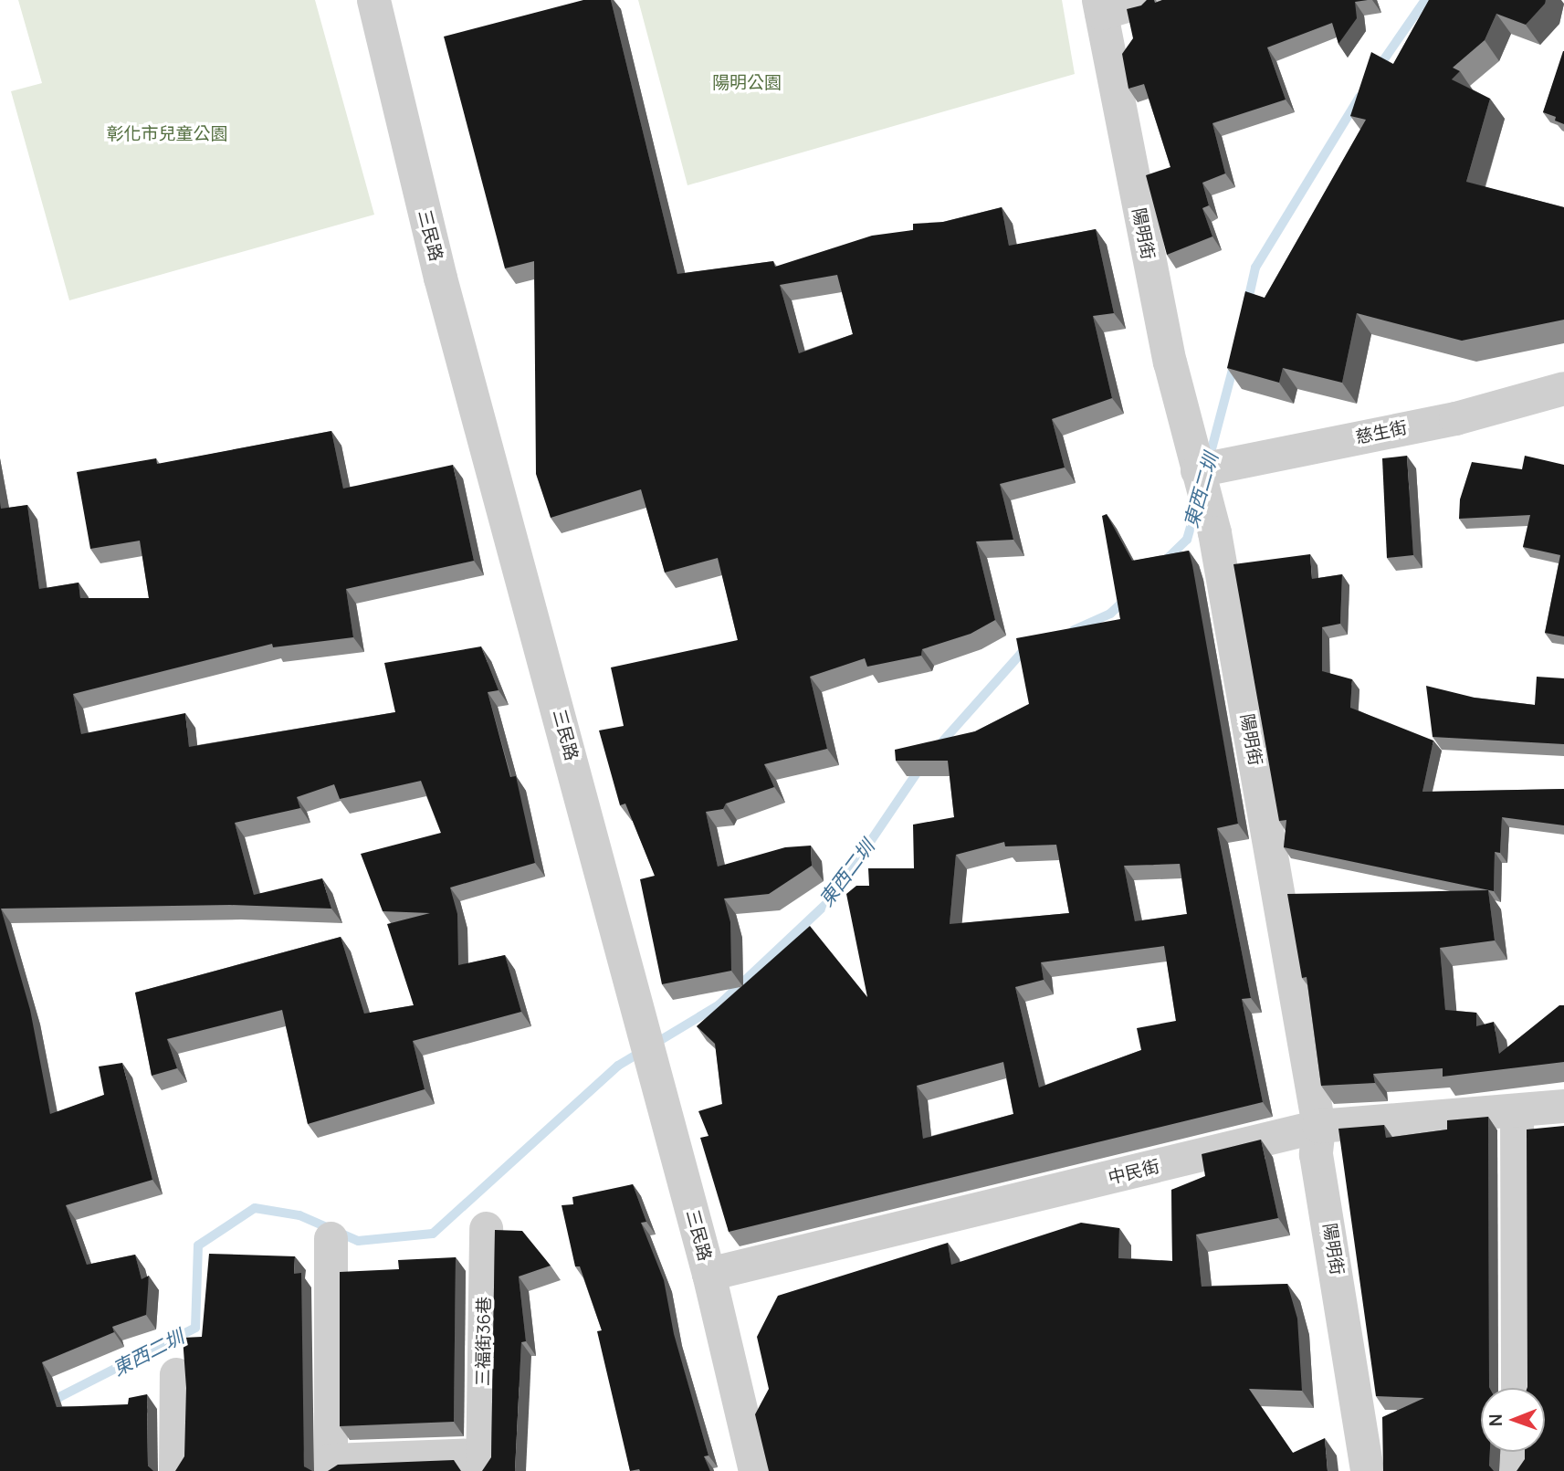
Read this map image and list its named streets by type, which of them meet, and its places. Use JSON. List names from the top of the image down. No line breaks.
{"streets":{"street":["陽明街","三民路","慈生街","中民街","三福街36巷"]},"crossings":[["陽明街","慈生街"],["陽明街","中民街"],["三民路","中民街"]],"water":["東西二圳"],"parks":["陽明公園","彰化市兒童公園"],"north":"left"}
